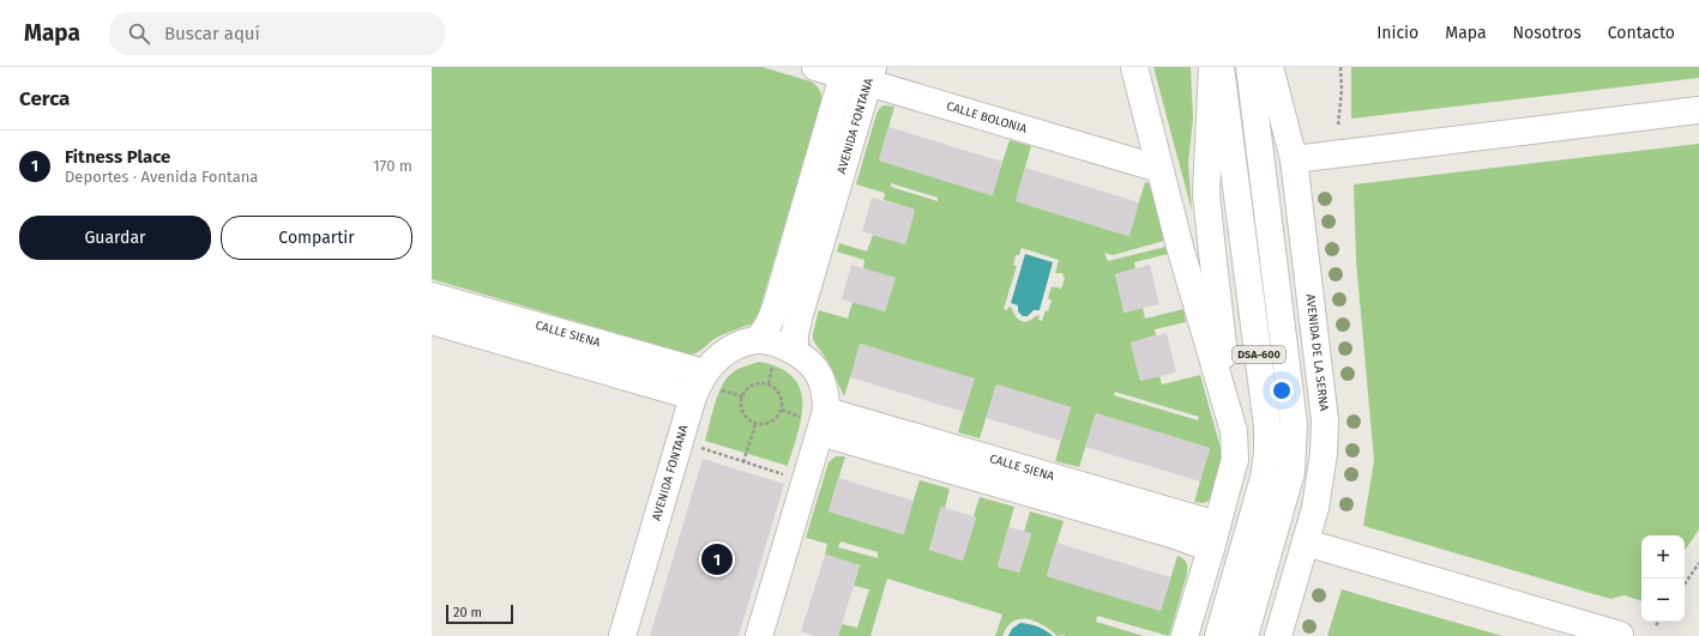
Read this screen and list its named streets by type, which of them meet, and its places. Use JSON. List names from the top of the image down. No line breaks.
{"streets":{"street":["CALLE BOLONIA","AVENIDA FONTANA","CALLE SIENA","AVENIDA DE LA SERNA","DSA-600"]},"crossings":[["CALLE BOLONIA","AVENIDA FONTANA"],["AVENIDA FONTANA","CALLE SIENA"]],"scale_bar":"20 m","page":{"header":"Mapa","search":"Buscar aquí","nav":["Inicio","Mapa","Nosotros","Contacto"],"heading":"Cerca","list":[{"mark":"1","name":"Fitness Place","note":"Deportes · Avenida Fontana","value":"170 m"}],"buttons":["Guardar","Compartir"],"map_buttons":["+","−"],"pins":"1","scale":"20 m"}}
